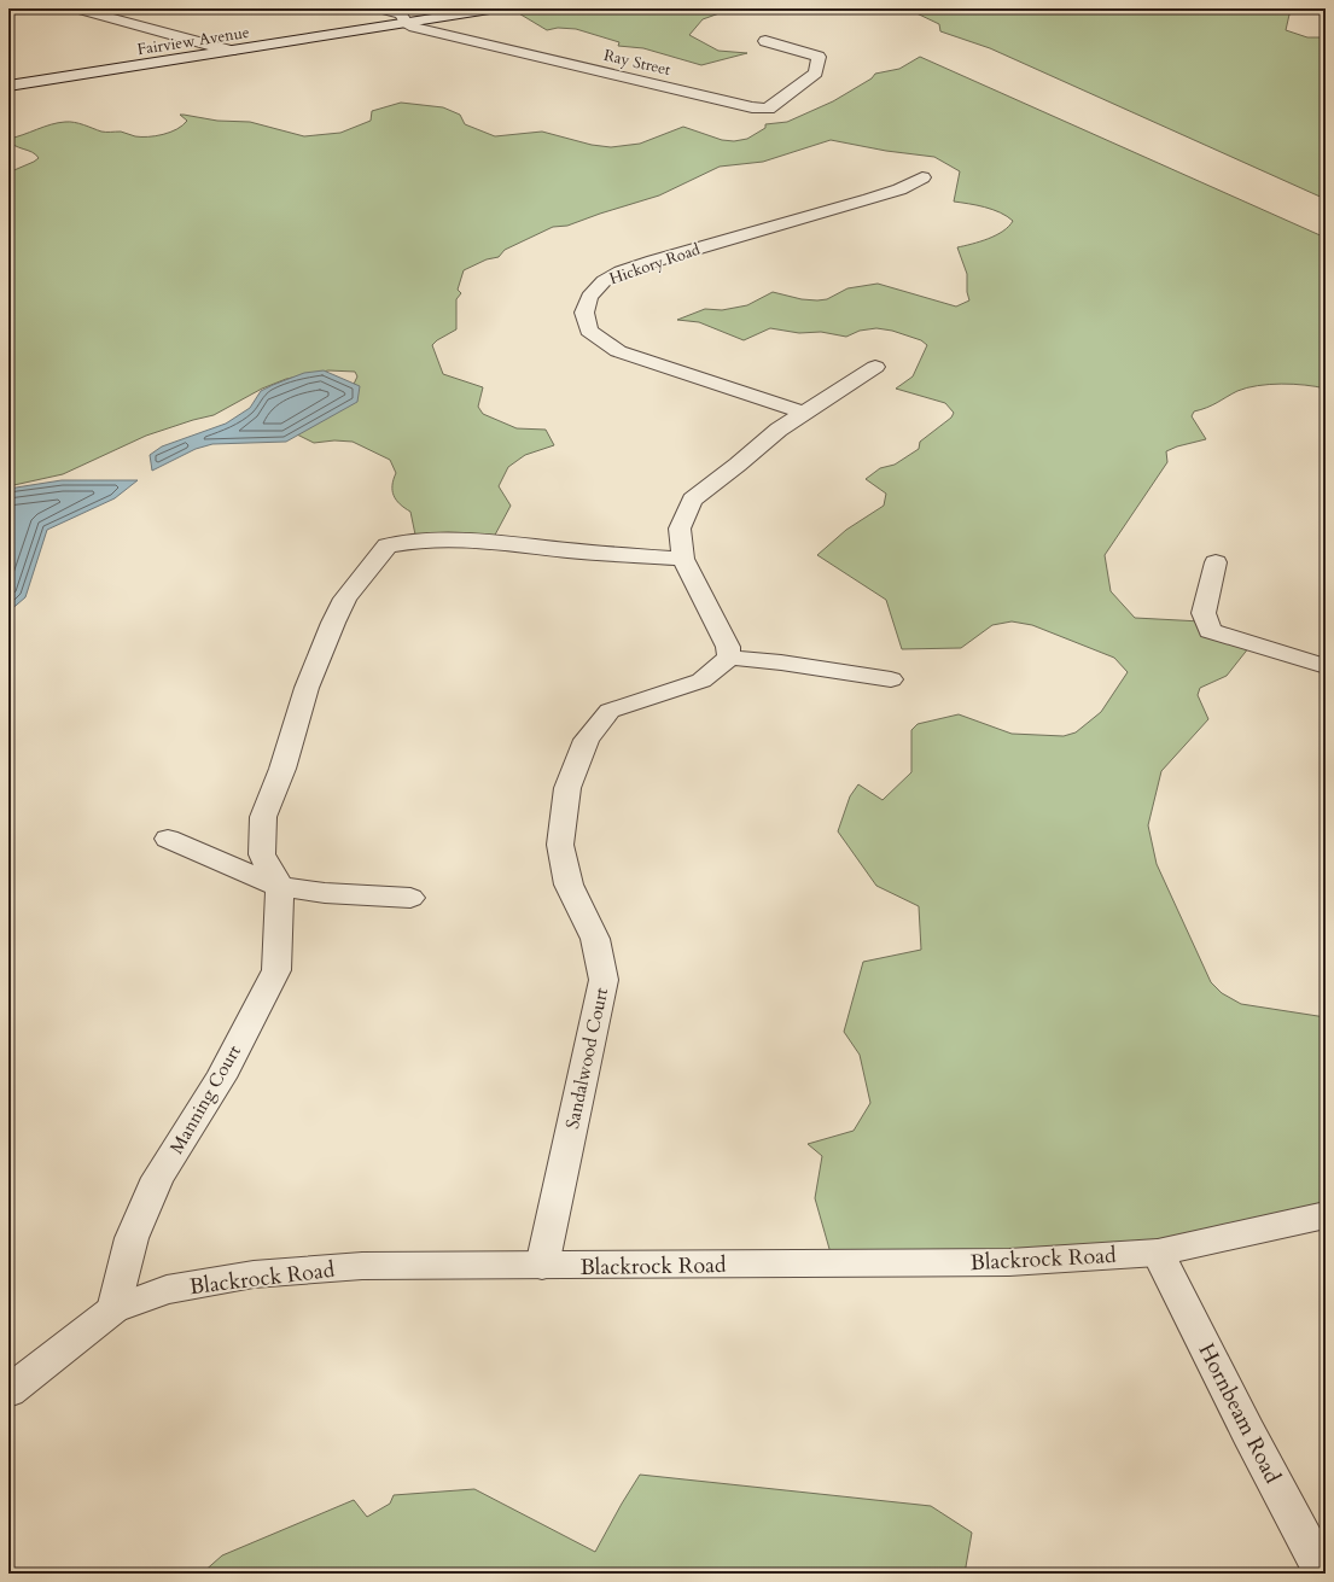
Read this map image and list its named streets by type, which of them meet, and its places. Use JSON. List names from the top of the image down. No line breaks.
{"streets":{"street":["Fairview Avenue","Ray Street","Hickory Road","Sandalwood Court","Manning Court","Blackrock Road","Hornbeam Road"]},"crossings":[["Fairview Avenue","Ray Street"],["Sandalwood Court","Blackrock Road"],["Manning Court","Blackrock Road"],["Blackrock Road","Hornbeam Road"]]}
